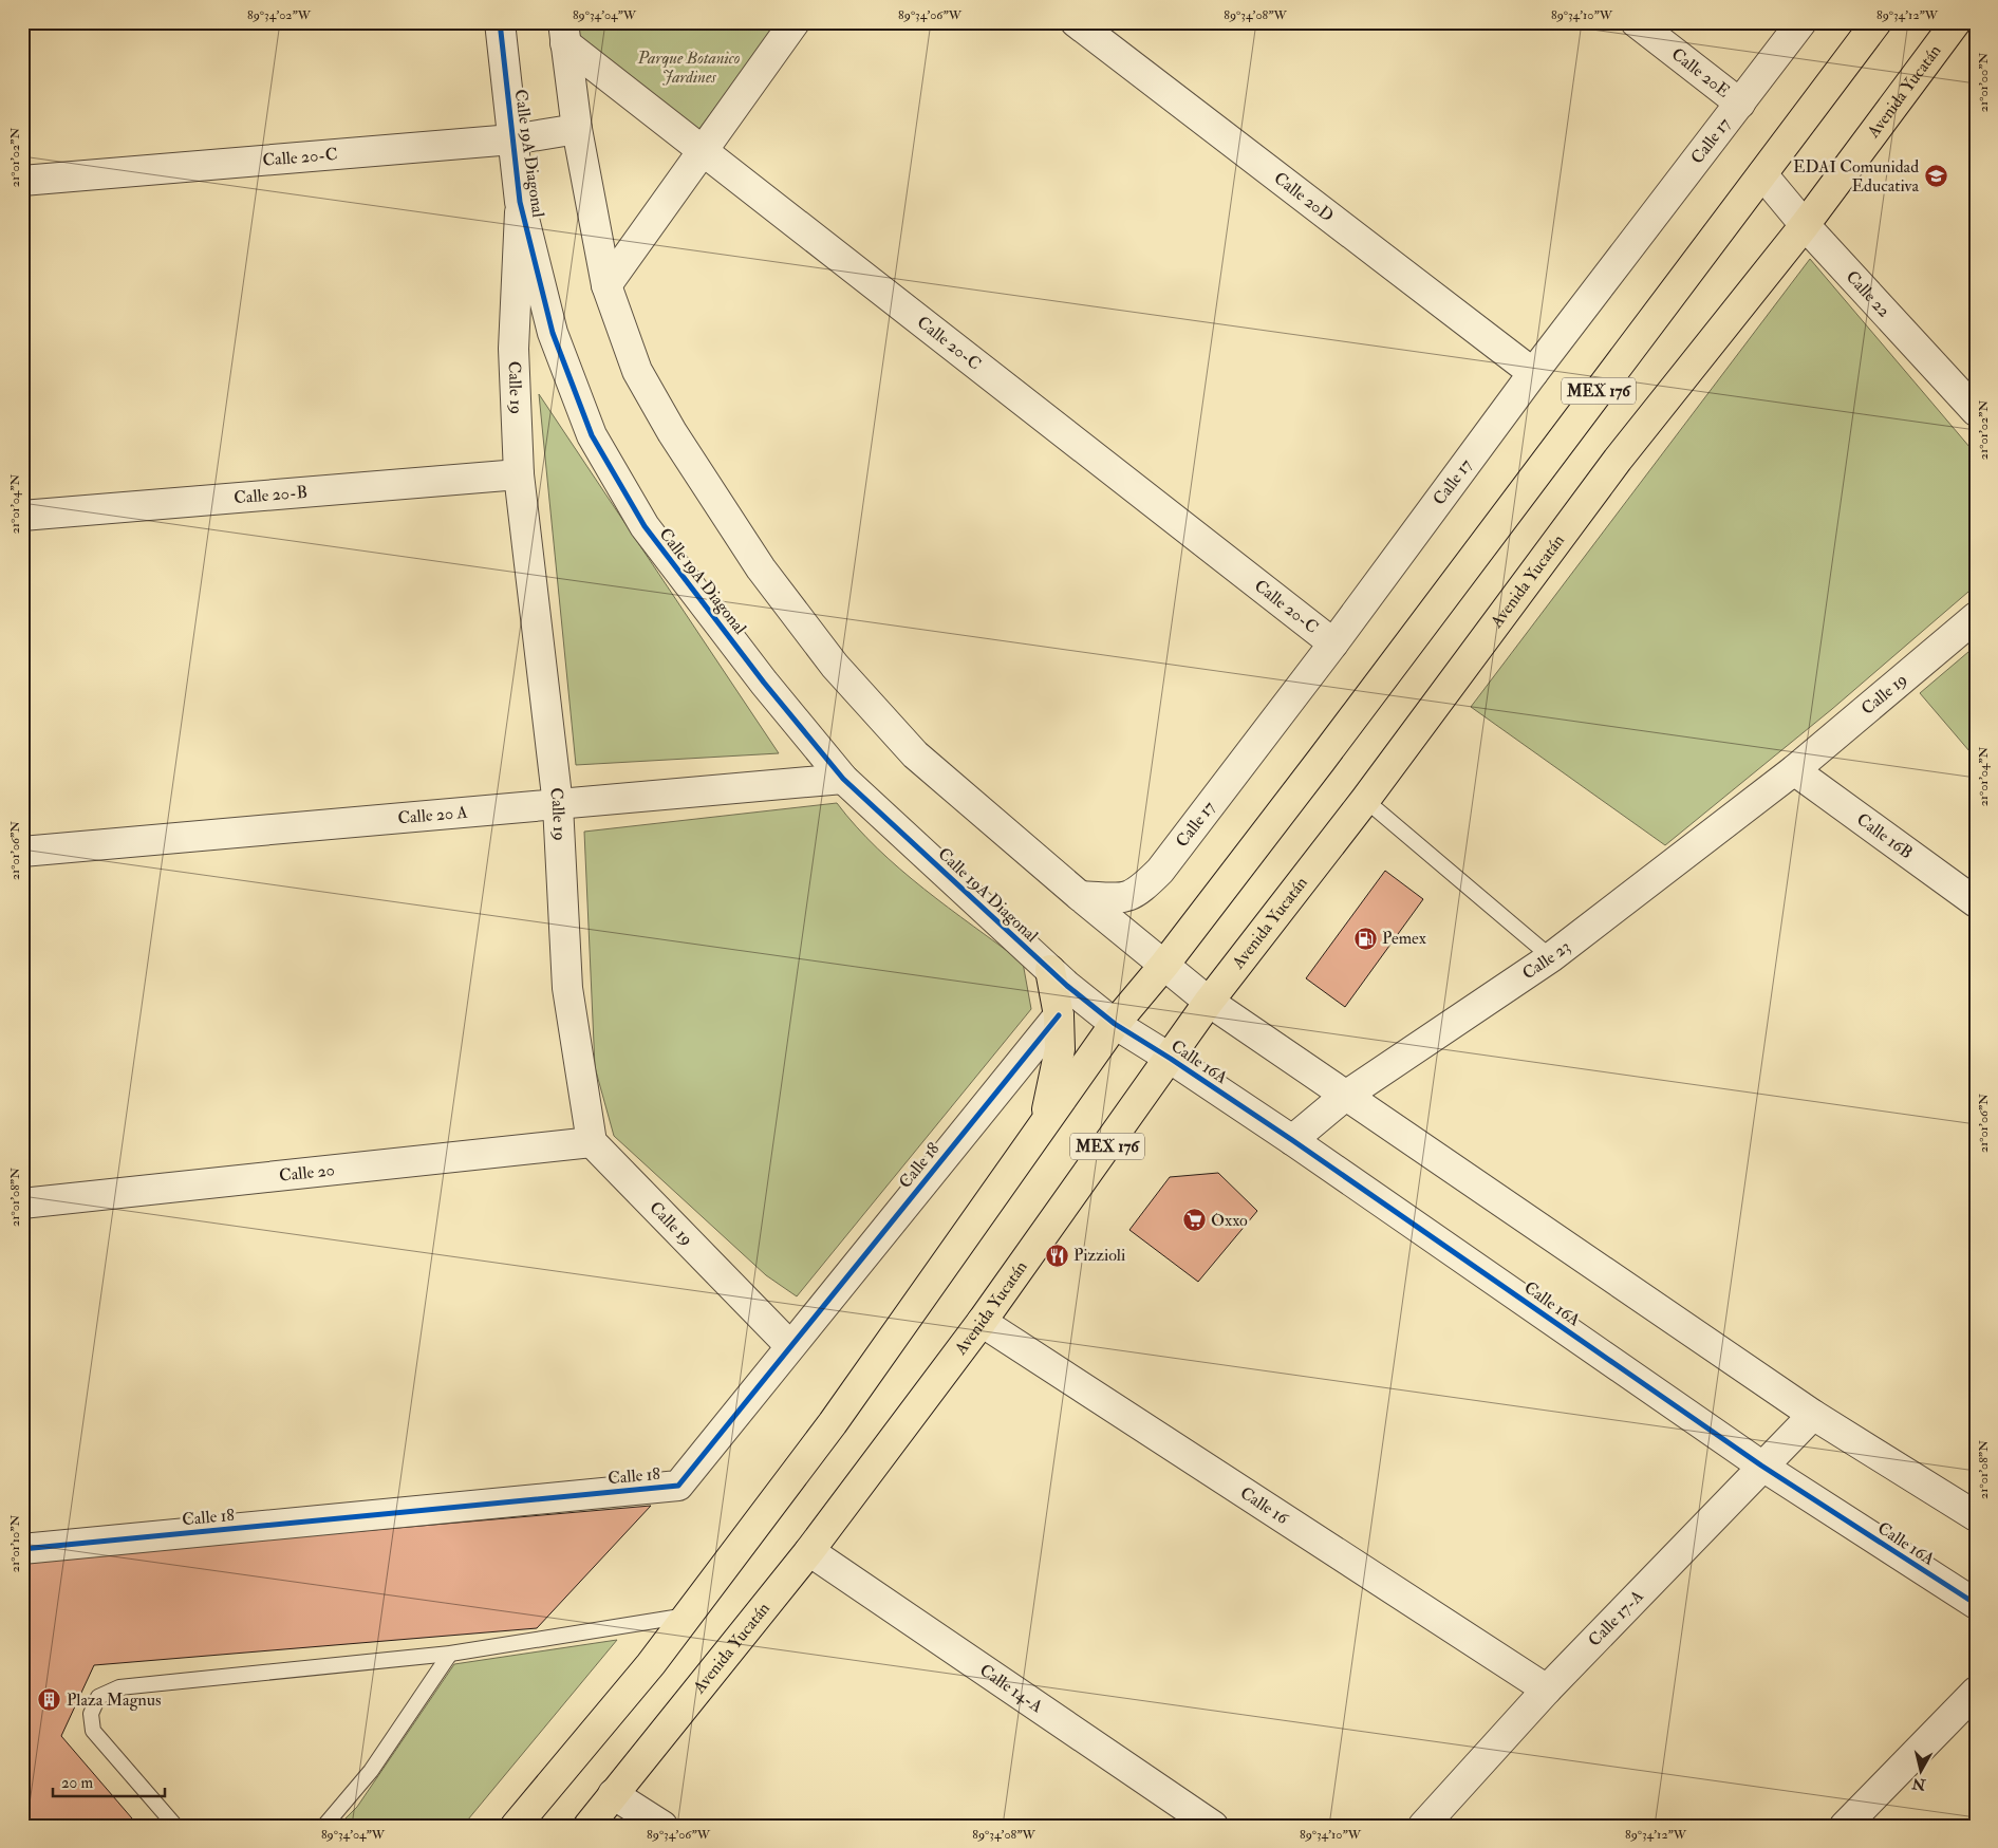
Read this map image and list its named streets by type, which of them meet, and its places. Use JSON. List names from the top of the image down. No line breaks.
{"streets":{"main road":["Avenida Yucatán","MEX 176"],"street":["Calle 20E","Calle 17","Calle 19A Diagonal","Calle 20-C","Calle 20D","Calle 22","Calle 19","Calle 20-B","Calle 20 A","Calle 16B","Calle 23","Calle 16A","Calle 18","Calle 20","Calle 16","Calle 17-A","Calle 14-A"]},"crossings":[["Calle 20E","Calle 17"],["Avenida Yucatán","Calle 22"],["Avenida Yucatán","Calle 16A"],["Avenida Yucatán","Calle 16"],["Avenida Yucatán","Calle 14-A"],["Calle 17","Calle 20-C"],["Calle 17","Calle 20D"],["Calle 19A Diagonal","Calle 20-C"],["Calle 19A Diagonal","Calle 19"],["Calle 19A Diagonal","MEX 176"],["Calle 19A Diagonal","Calle 20 A"],["Calle 19A Diagonal","Calle 16A"],["Calle 22","MEX 176"],["Calle 19","Calle 20-B"],["Calle 19","Calle 20 A"],["Calle 19","Calle 16B"],["Calle 19","Calle 23"],["Calle 19","Calle 18"],["Calle 19","Calle 20"],["MEX 176","Calle 16A"],["Calle 16B","Calle 23"],["Calle 23","Calle 16A"],["Calle 16A","Calle 17-A"],["Calle 16","Calle 17-A"]],"parks":["Parque Botanico Jardines"],"places":{"school or university":["EDAI Comunidad Educativa"],"fuel station":["Pemex"],"supermarket":["Oxxo"],"restaurant":["Pizzioli"],"building":["Plaza Magnus"]},"scale_bar":"20 m","north":"bottom","coordinates":["89°34'02\"W","89°34'04\"W","89°34'06\"W","89°34'08\"W","89°34'10\"W","89°34'12\"W","21°01'00\"N","21°01'02\"N","21°01'04\"N","21°01'06\"N","21°01'08\"N","21°01'10\"N"]}
